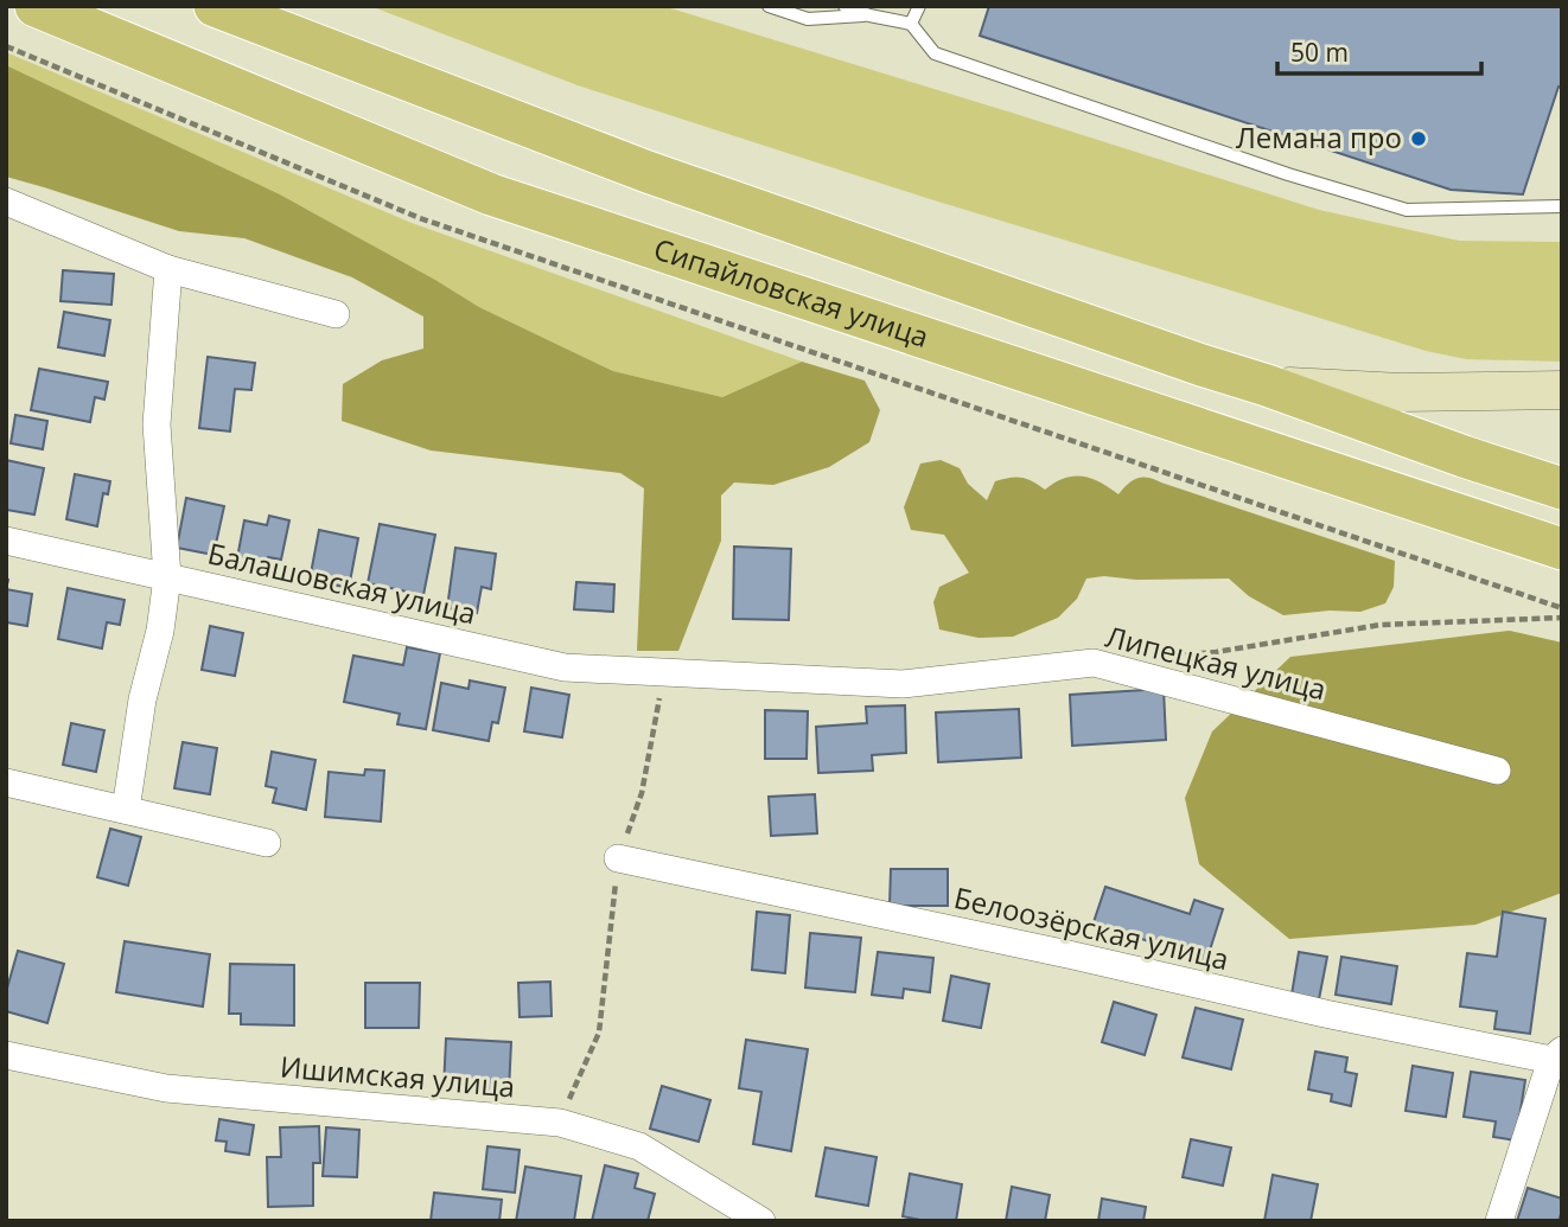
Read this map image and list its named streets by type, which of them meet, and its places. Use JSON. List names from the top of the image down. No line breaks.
{"streets":{"main road":["Сипайловская улица"],"street":["Балашовская улица","Липецкая улица","Белоозёрская улица","Ишимская улица"]},"crossings":[["Балашовская улица","Липецкая улица"]],"places":["Лемана про"],"scale_bar":"50 m"}
